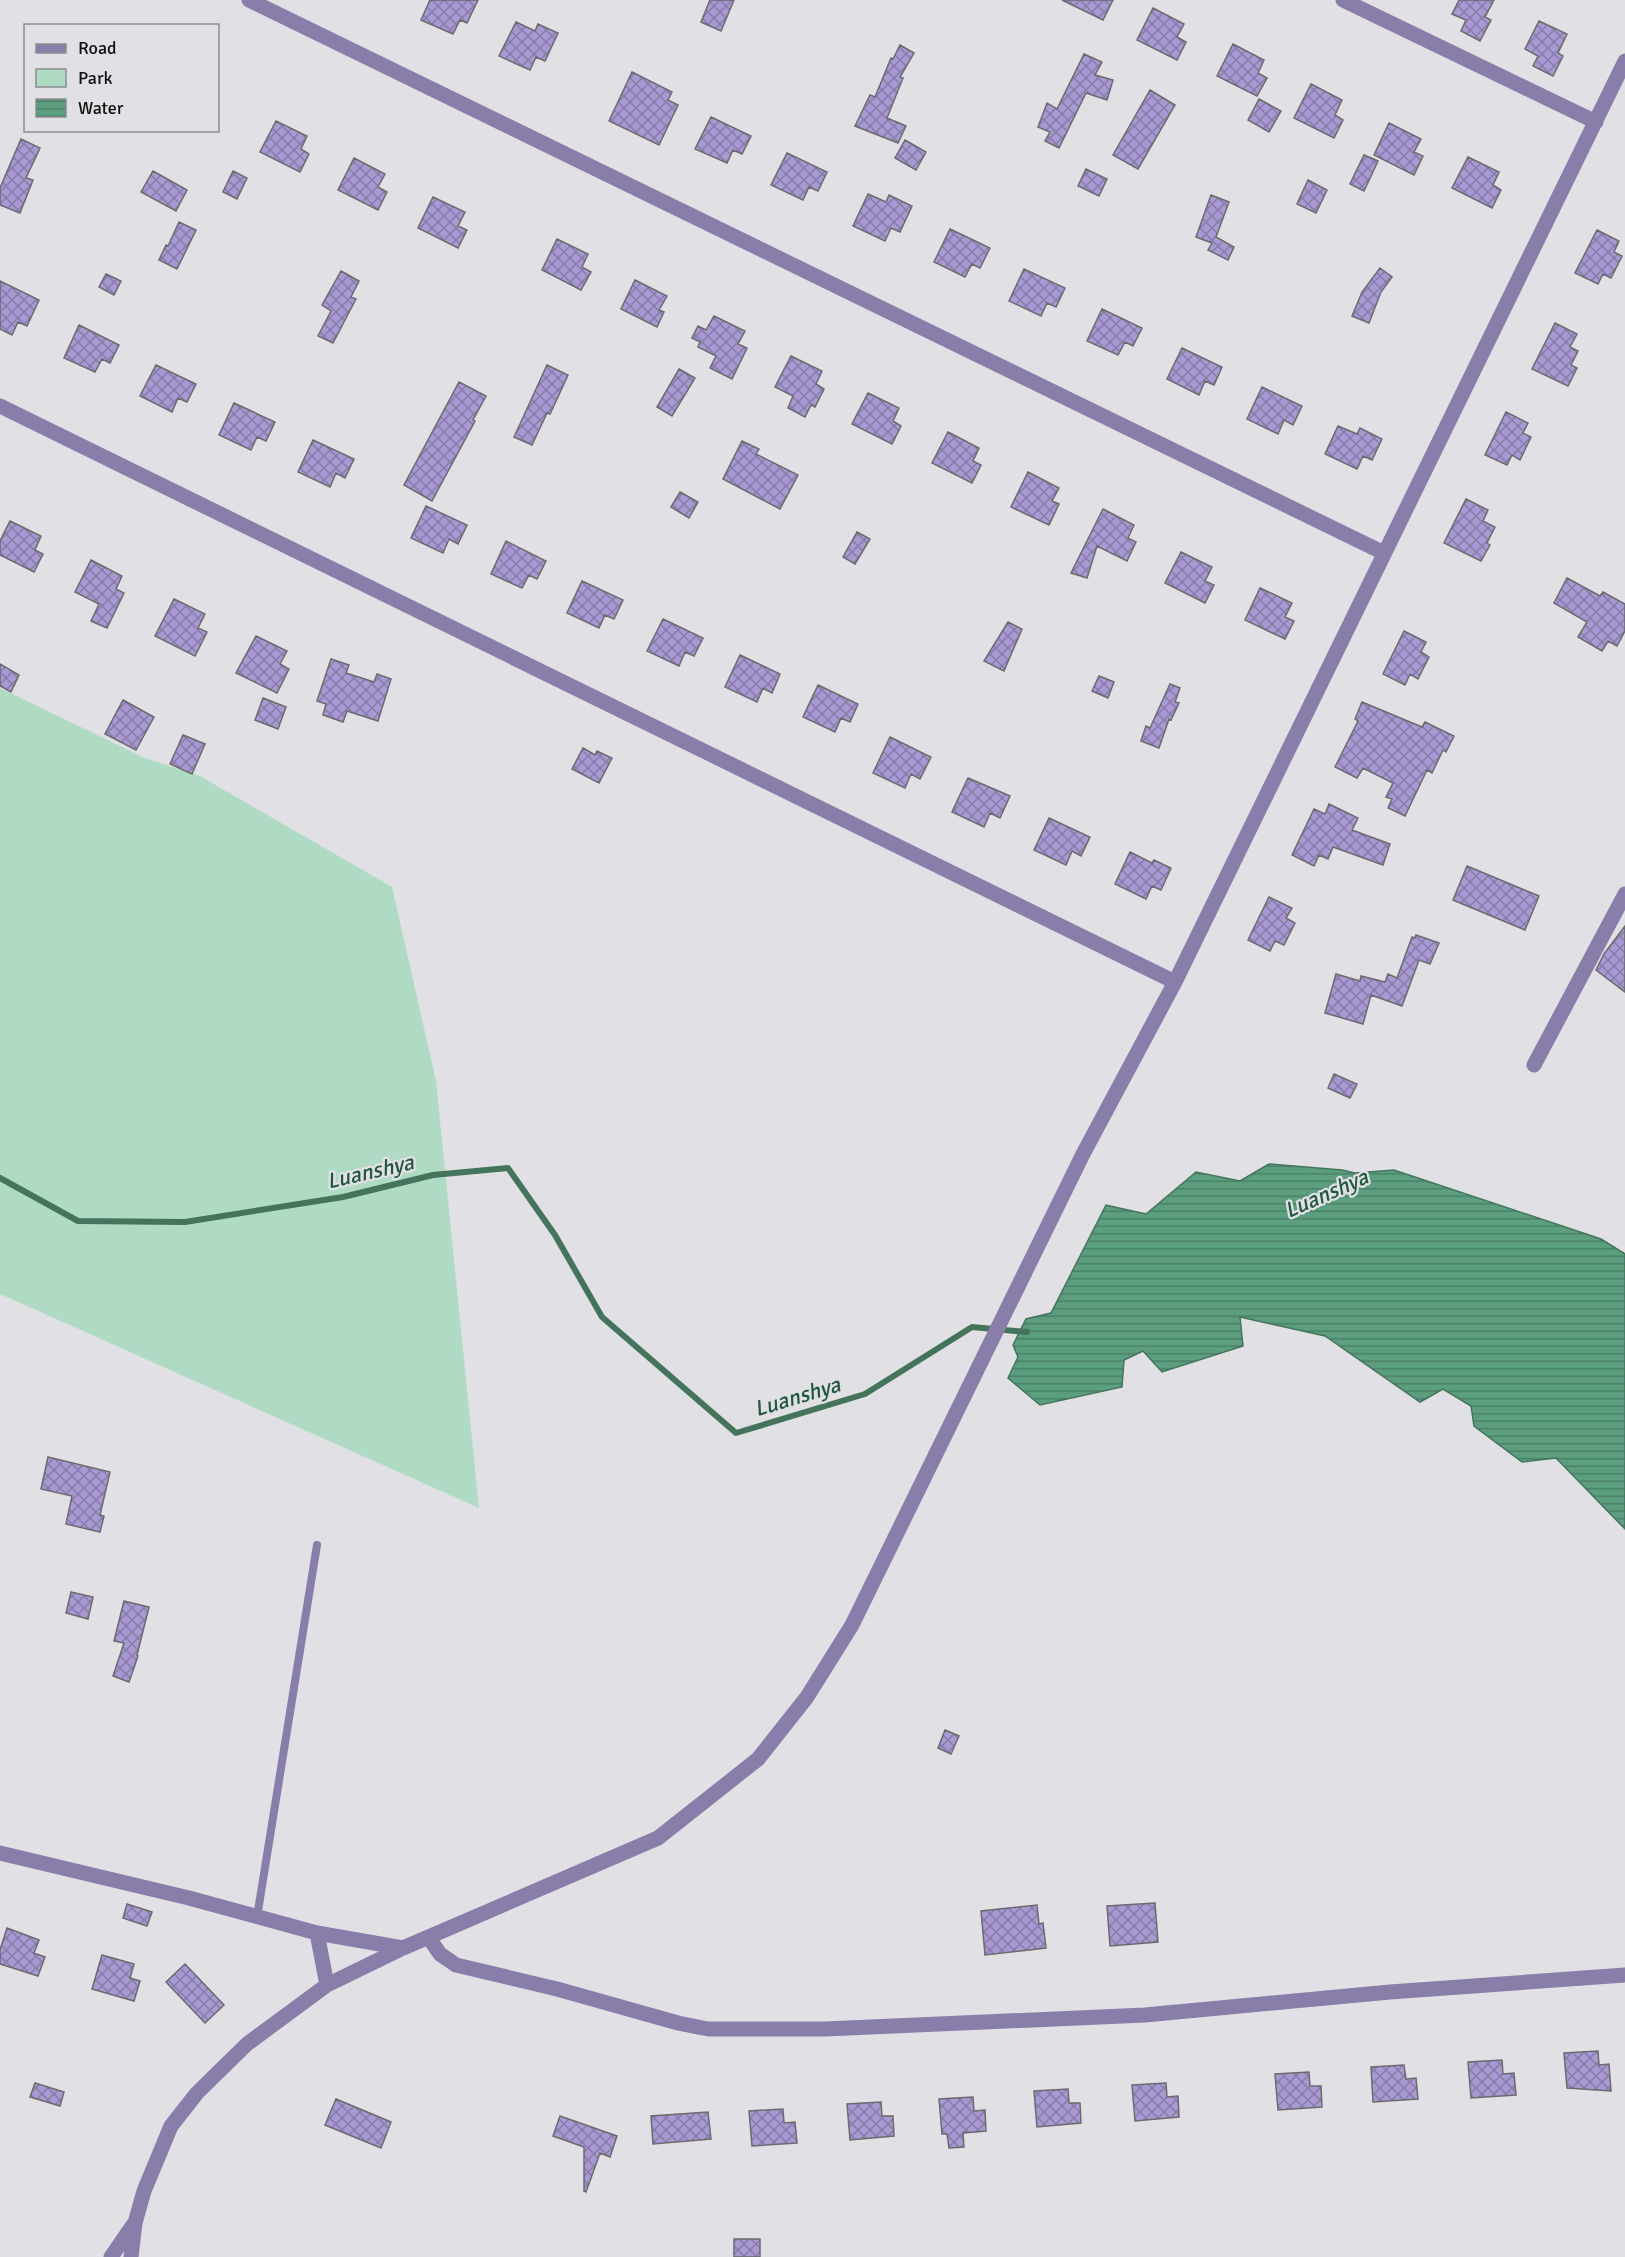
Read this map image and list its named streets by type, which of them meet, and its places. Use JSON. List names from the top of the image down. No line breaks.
{"water":["Luanshya"],"legend":["Road","Park","Water"]}
